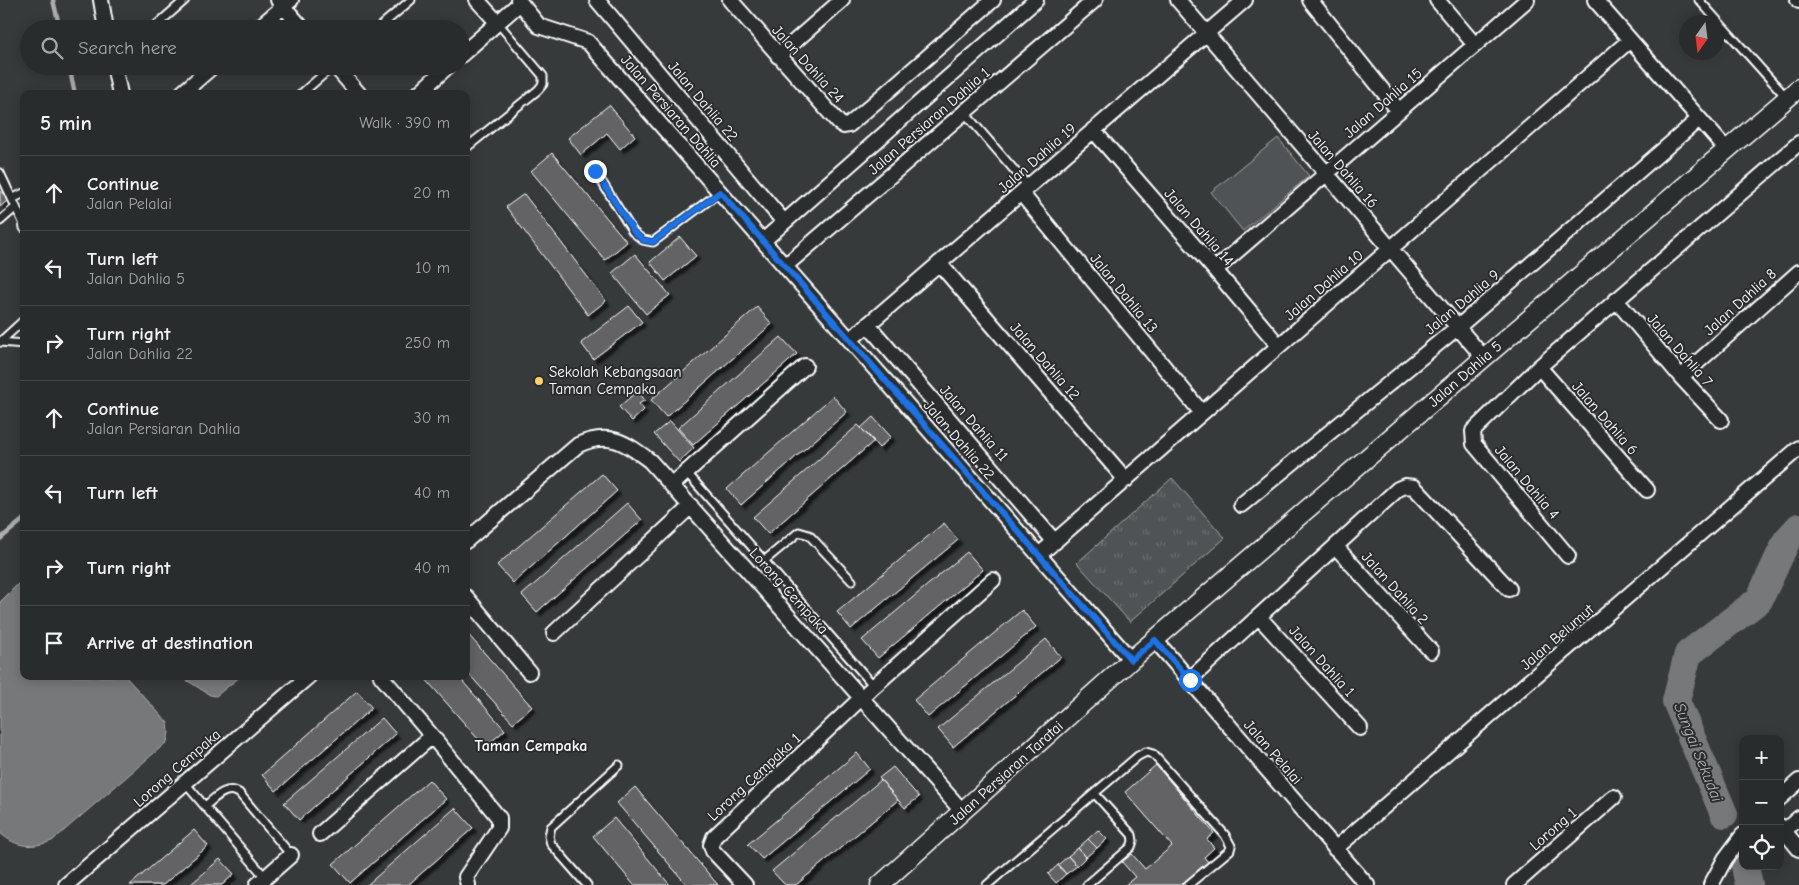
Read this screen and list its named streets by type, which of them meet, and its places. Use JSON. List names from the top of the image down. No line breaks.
{"streets":{"street":["Jalan Dahlia 24","Jalan Dahlia 22","Jalan Dahlia 15","Jalan Persiaran Dahlia","Jalan Persiaran Dahlia 1","Jalan Dahlia 19","Jalan Dahlia 16","Jalan Dahlia 14","Jalan Dahlia 10","Jalan Dahlia 13","Jalan Dahlia 9","Jalan Dahlia 8","Jalan Dahlia 7","Jalan Dahlia 12","Jalan Dahlia 5","Jalan Dahlia 6","Jalan Dahlia 11","Jalan Dahlia 4","Jalan Dahlia 2","Lorong Cempaka","Jalan Belumut","Jalan Dahlia 1","Jalan Pelalai","Jalan Persiaran Taratai","Lorong Cempaka 1","Lorong 1"]},"crossings":[["Jalan Dahlia 22","Jalan Persiaran Dahlia"],["Jalan Dahlia 22","Jalan Persiaran Dahlia 1"],["Jalan Dahlia 22","Jalan Dahlia 19"],["Jalan Dahlia 22","Jalan Dahlia 10"],["Jalan Dahlia 22","Jalan Dahlia 5"],["Jalan Dahlia 22","Jalan Persiaran Taratai"],["Jalan Dahlia 15","Jalan Dahlia 16"],["Jalan Dahlia 15","Jalan Dahlia 14"],["Jalan Persiaran Dahlia","Jalan Persiaran Dahlia 1"],["Jalan Dahlia 19","Jalan Dahlia 16"],["Jalan Dahlia 19","Jalan Dahlia 14"],["Jalan Dahlia 19","Jalan Dahlia 13"],["Jalan Dahlia 19","Jalan Dahlia 12"],["Jalan Dahlia 19","Jalan Dahlia 11"],["Jalan Dahlia 16","Jalan Dahlia 10"],["Jalan Dahlia 16","Jalan Dahlia 9"],["Jalan Dahlia 16","Jalan Dahlia 5"],["Jalan Dahlia 14","Jalan Dahlia 10"],["Jalan Dahlia 10","Jalan Dahlia 13"],["Jalan Dahlia 10","Jalan Dahlia 12"],["Jalan Dahlia 10","Jalan Dahlia 11"],["Jalan Dahlia 8","Jalan Dahlia 7"],["Jalan Dahlia 5","Jalan Pelalai"],["Jalan Dahlia 5","Jalan Persiaran Taratai"],["Jalan Dahlia 6","Jalan Dahlia 4"],["Lorong Cempaka","Jalan Persiaran Taratai"],["Lorong Cempaka","Lorong Cempaka 1"],["Jalan Belumut","Jalan Pelalai"]],"districts":["Taman Cempaka"],"water":["Sungai Sekudai"],"places":["Sekolah Kebangsaan Taman Cempaka"],"north":"bottom","page":{"search":"Search here","heading":["5 min","Walk · 390 m"],"list":[["Continue","Jalan Pelalai","20 m"],["Turn left","Jalan Dahlia 5","10 m"],["Turn right","Jalan Dahlia 22","250 m"],["Continue","Jalan Persiaran Dahlia","30 m"],["Turn left","40 m"],["Turn right","40 m"],"Arrive at destination"],"map_buttons":["+","−"]}}
